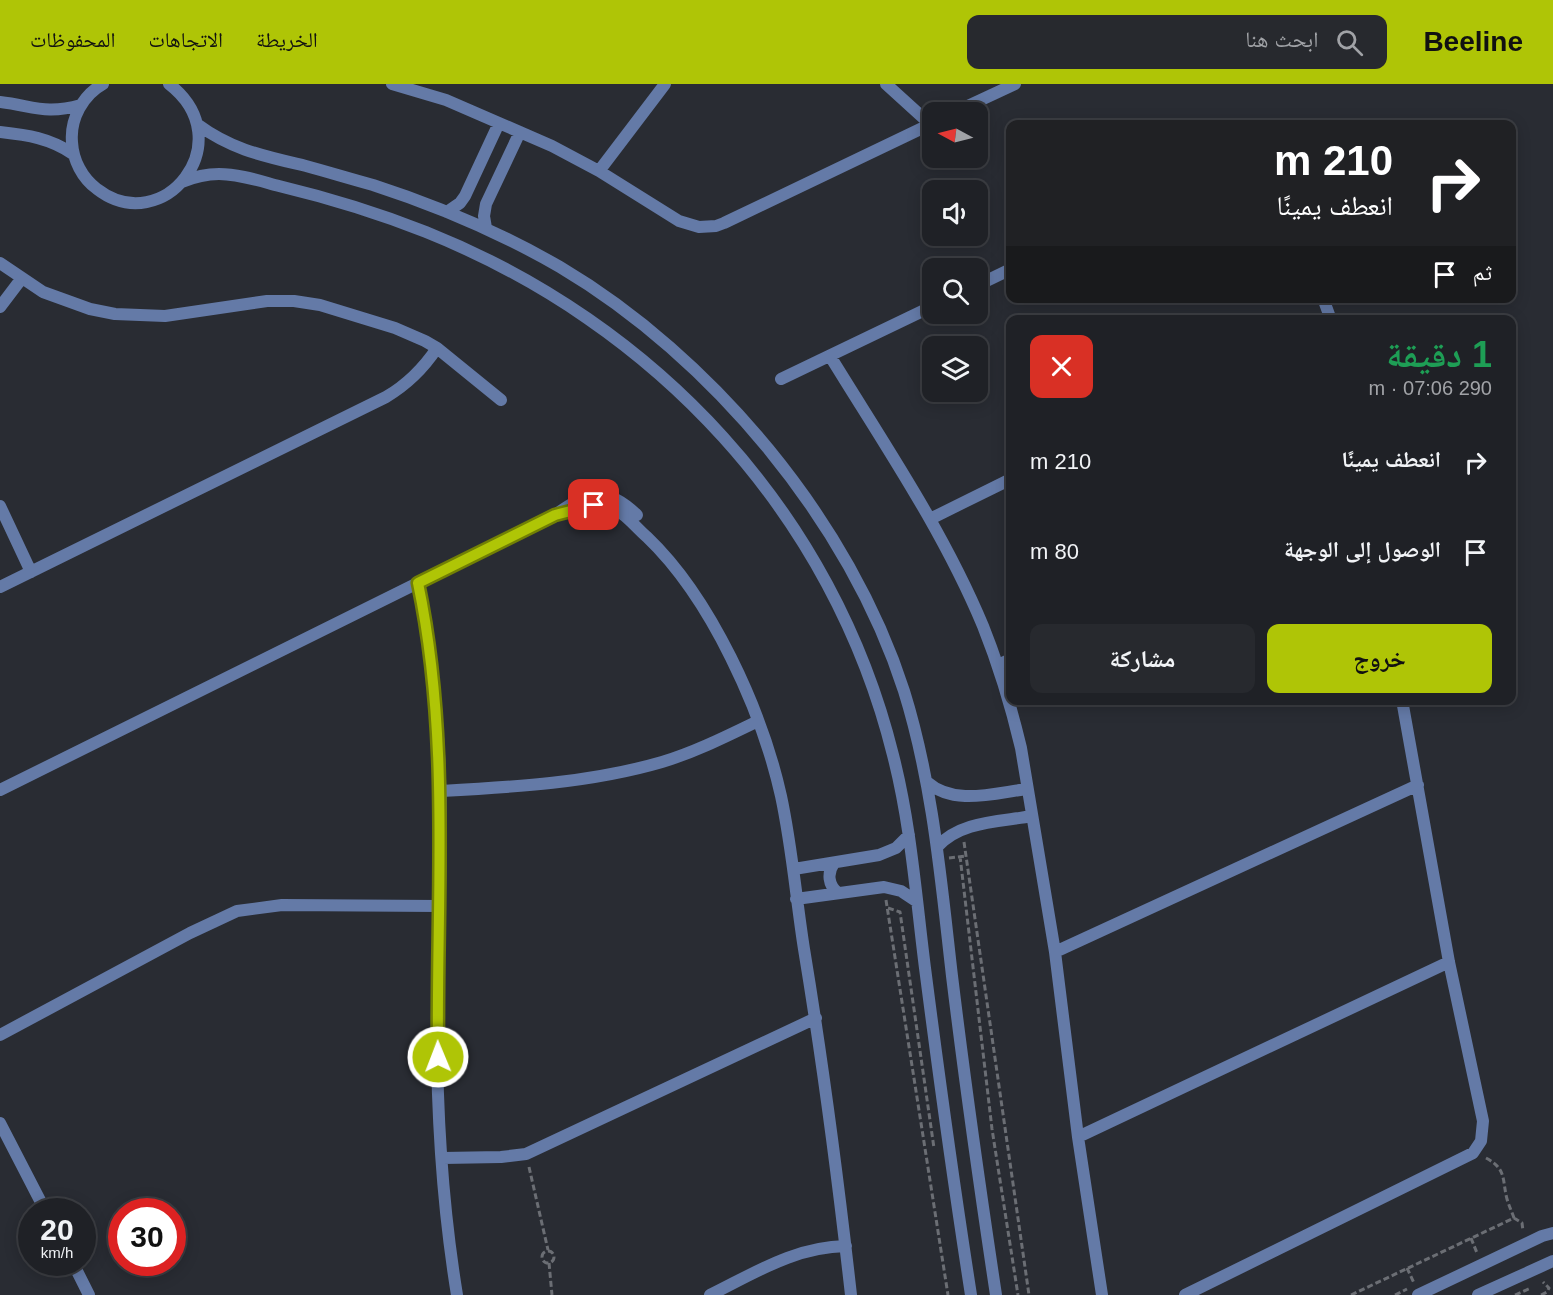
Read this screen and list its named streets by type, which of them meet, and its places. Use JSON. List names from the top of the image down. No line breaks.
{"north":"left","page":{"header":"Beeline","search":"ابحث هنا","nav":["الخريطة","الاتجاهات","المحفوظات"],"turn":["210 m","انعطف يمينًا"],"then":"ثم","heading":["1 دقيقة","290 m · 07:06"],"list":[{"name":"انعطف يمينًا","value":"210 m"},{"name":"الوصول إلى الوجهة","value":"80 m"}],"buttons":["خروج","مشاركة"],"speed":"20 km/h","limit":"30"}}
